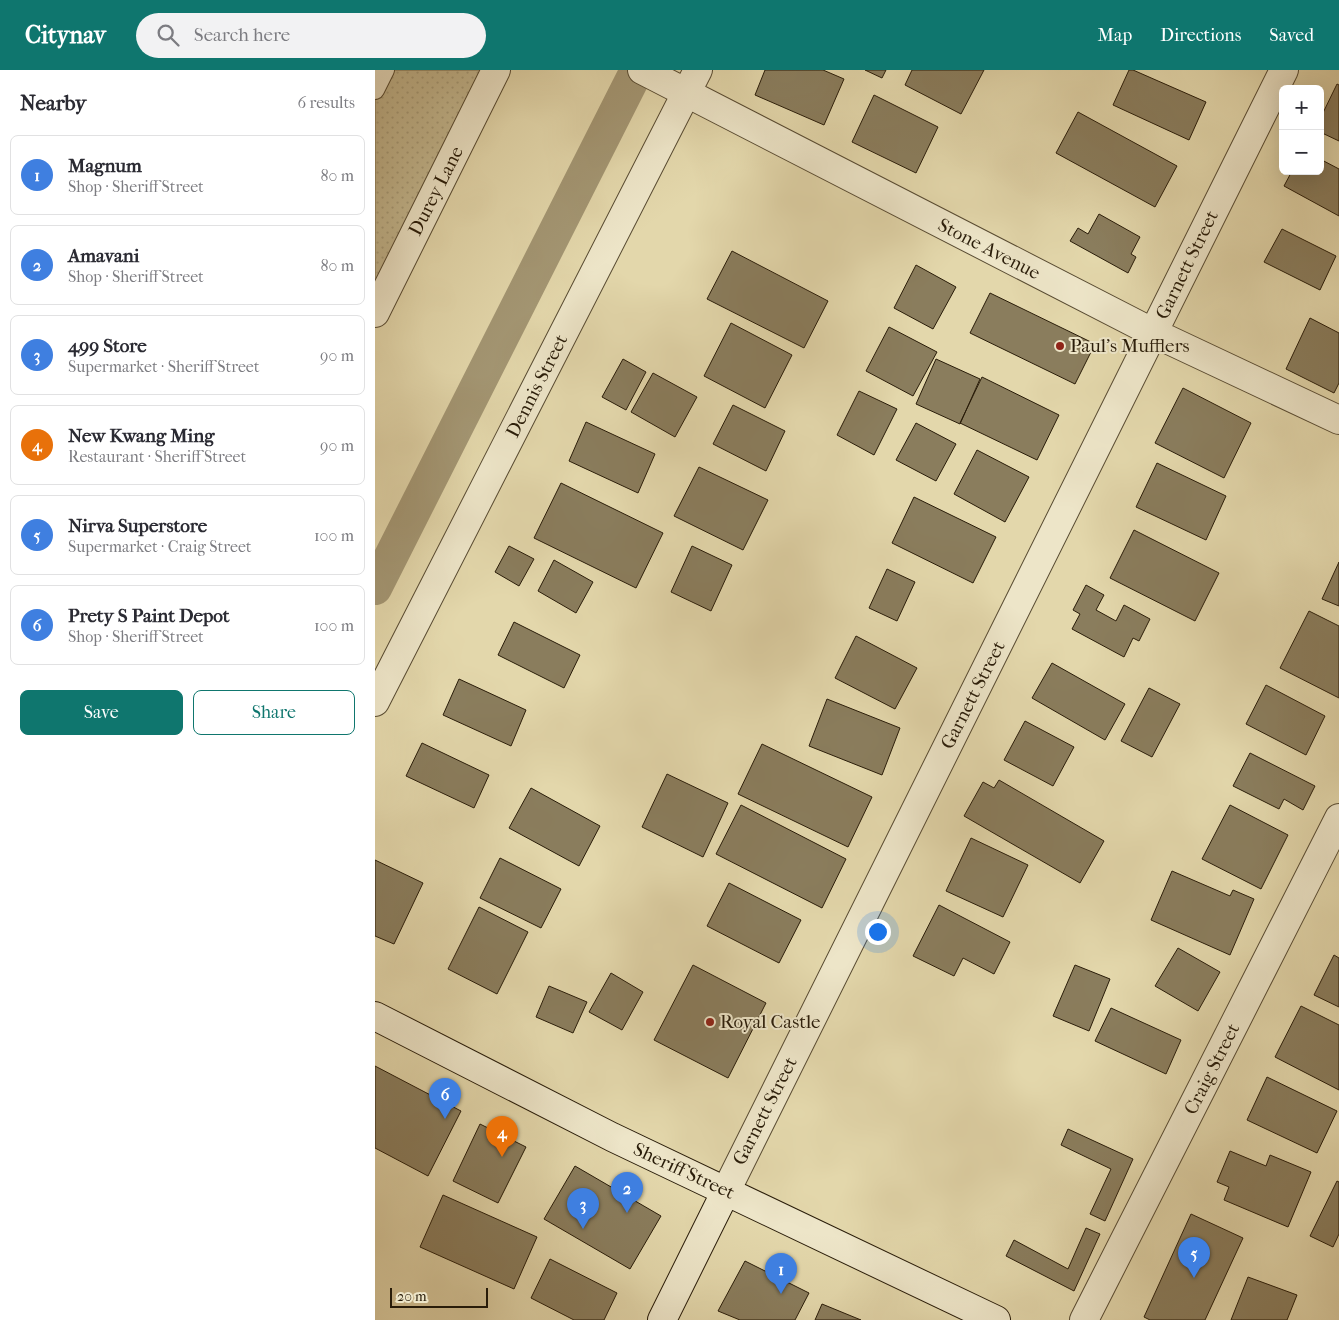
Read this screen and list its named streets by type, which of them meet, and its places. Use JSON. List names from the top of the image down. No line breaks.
{"streets":{"street":["Durey Lane","Stone Avenue","Garnett Street","Dennis Street","Craig Street","Sheriff Street"]},"crossings":[["Stone Avenue","Garnett Street"],["Stone Avenue","Dennis Street"],["Garnett Street","Sheriff Street"]],"places":["Paul’s Mufflers","Royal Castle"],"scale_bar":"20 m","page":{"header":"Citynav","search":"Search here","nav":["Map","Directions","Saved"],"heading":["Nearby","6 results"],"map_buttons":["+","−"],"list":[{"mark":"1","name":"Magnum","note":"Shop · Sheriff Street","value":"80 m"},{"mark":"2","name":"Amavani","note":"Shop · Sheriff Street","value":"80 m"},{"mark":"3","name":"499 Store","note":"Supermarket · Sheriff Street","value":"90 m"},{"mark":"4","name":"New Kwang Ming","note":"Restaurant · Sheriff Street","value":"90 m"},{"mark":"5","name":"Nirva Superstore","note":"Supermarket · Craig Street","value":"100 m"},{"mark":"6","name":"Prety S Paint Depot","note":"Shop · Sheriff Street","value":"100 m"}],"buttons":["Save","Share"],"pins":["6","4","2","3","5","1"],"scale":"20 m"}}
